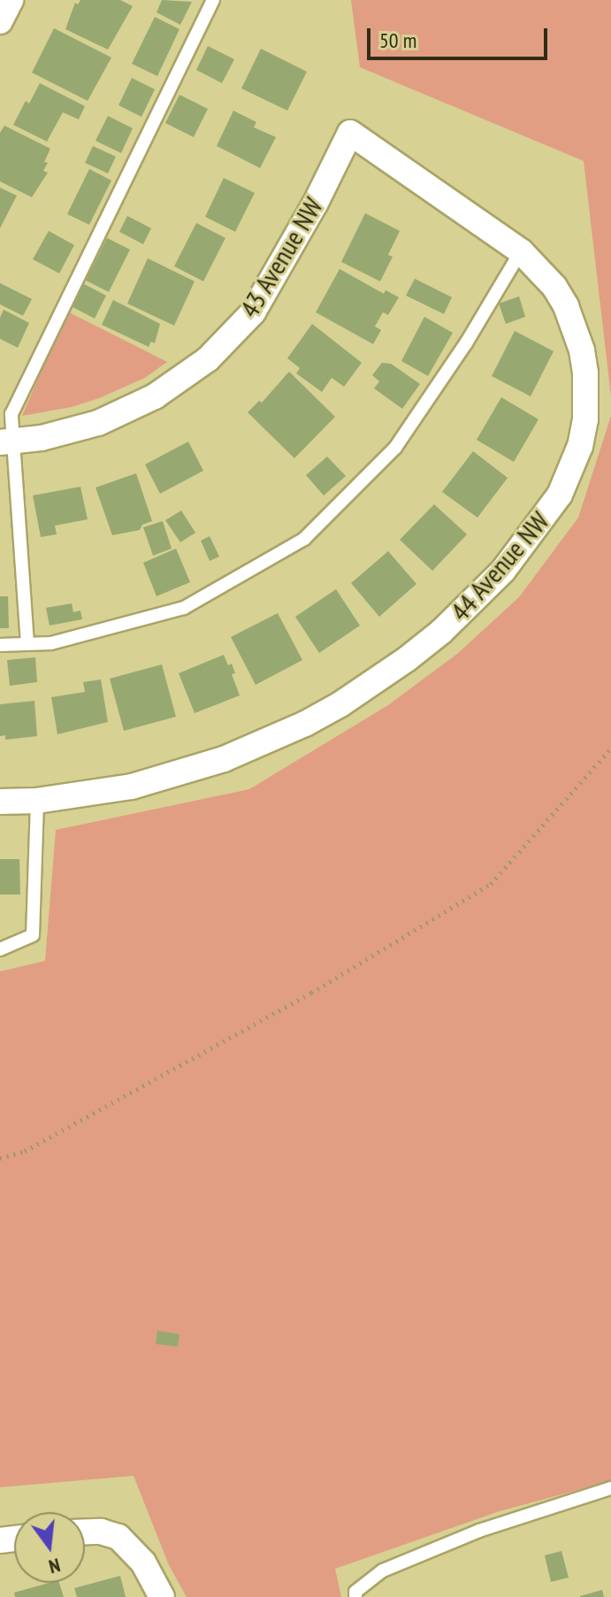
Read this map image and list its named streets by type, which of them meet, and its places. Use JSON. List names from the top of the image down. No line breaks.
{"streets":{"street":["43 Avenue NW","44 Avenue NW"]},"crossings":[["43 Avenue NW","44 Avenue NW"]],"scale_bar":"50 m","north":"bottom"}
